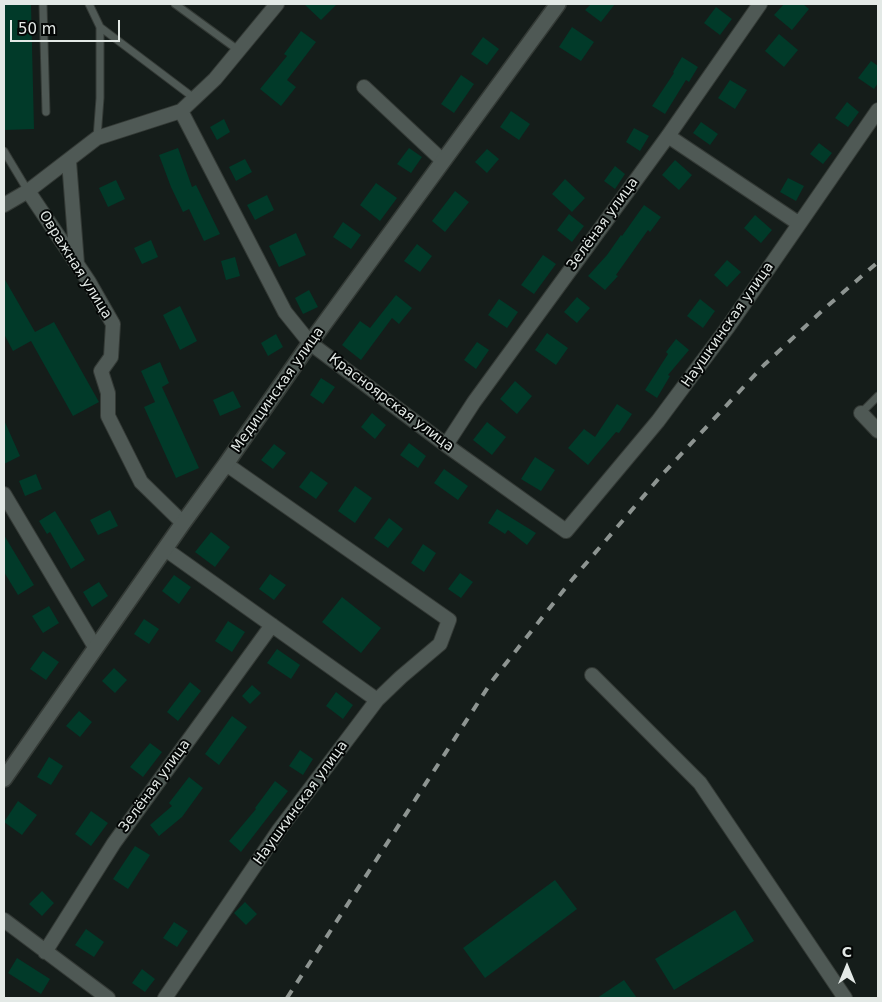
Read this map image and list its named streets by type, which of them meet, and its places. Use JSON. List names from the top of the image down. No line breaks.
{"streets":{"street":["Зелёная улица","Овражная улица","Наушкинская улица","Медицинская улица","Красноярская улица"]},"crossings":[["Зелёная улица","Красноярская улица"],["Овражная улица","Медицинская улица"],["Наушкинская улица","Медицинская улица"],["Наушкинская улица","Красноярская улица"],["Медицинская улица","Красноярская улица"]],"scale_bar":"50 m","north":"top"}
